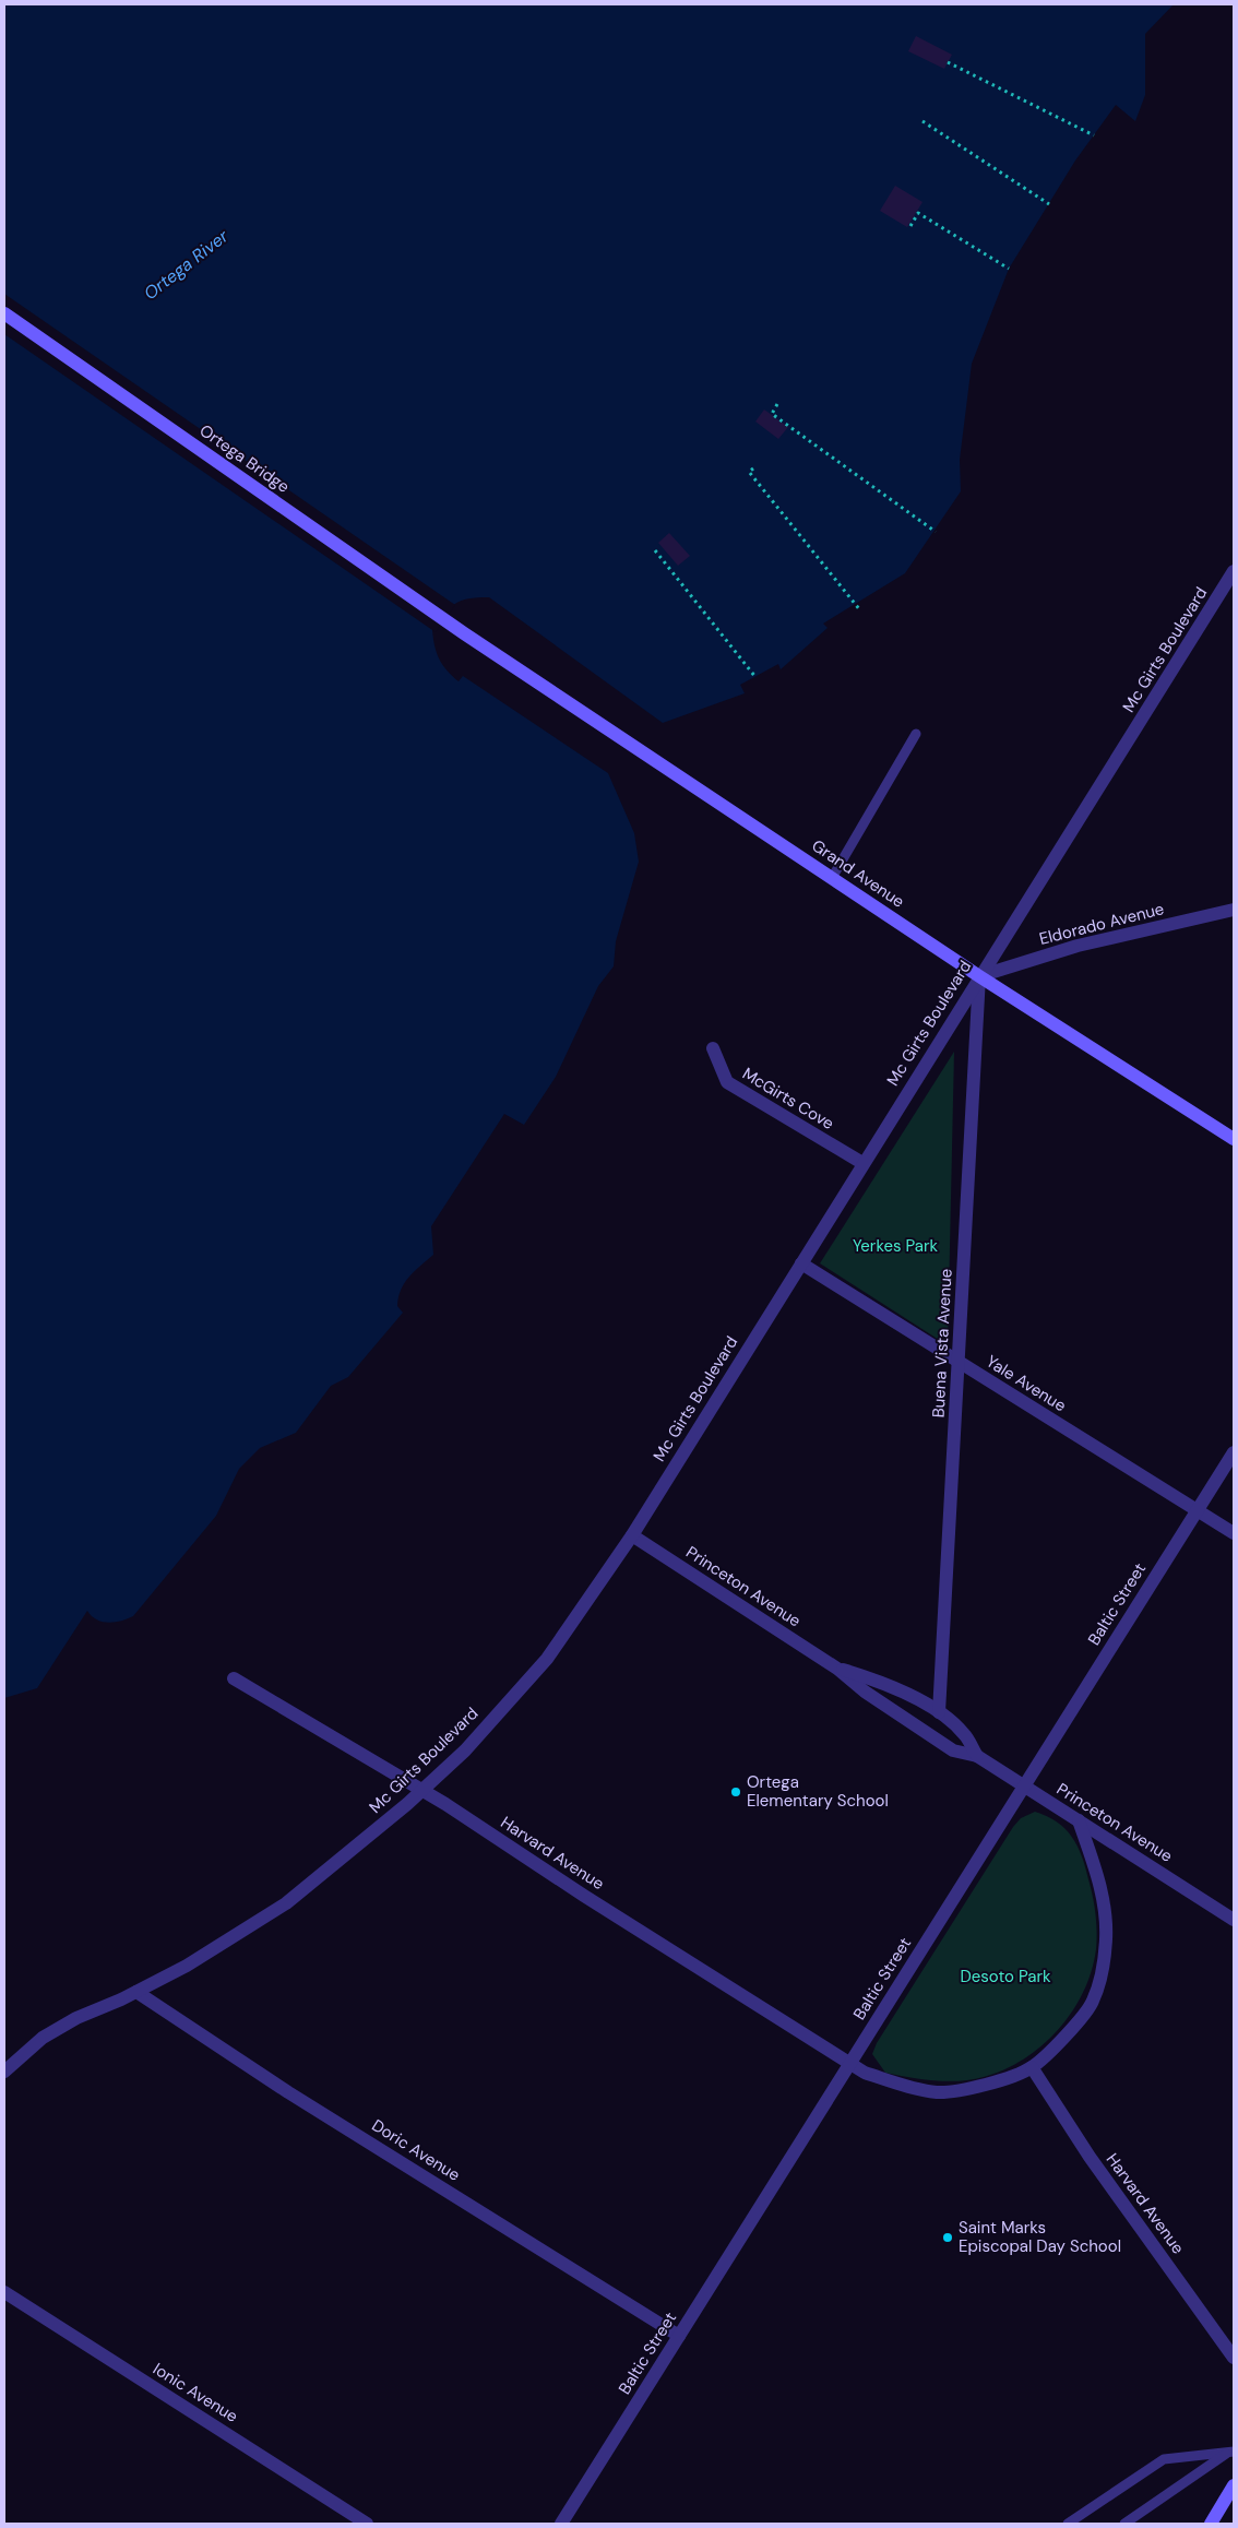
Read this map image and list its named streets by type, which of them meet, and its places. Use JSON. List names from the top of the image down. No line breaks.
{"streets":{"main road":["Ortega Bridge","Grand Avenue"],"street":["Mc Girts Boulevard","Eldorado Avenue","McGirts Cove","Buena Vista Avenue","Yale Avenue","Princeton Avenue","Baltic Street","Harvard Avenue","Doric Avenue","Ionic Avenue"]},"crossings":[["Ortega Bridge","Grand Avenue"],["Mc Girts Boulevard","Grand Avenue"],["Mc Girts Boulevard","Eldorado Avenue"],["Mc Girts Boulevard","McGirts Cove"],["Mc Girts Boulevard","Buena Vista Avenue"],["Mc Girts Boulevard","Yale Avenue"],["Mc Girts Boulevard","Princeton Avenue"],["Mc Girts Boulevard","Harvard Avenue"],["Mc Girts Boulevard","Doric Avenue"],["Grand Avenue","Eldorado Avenue"],["Grand Avenue","Buena Vista Avenue"],["Eldorado Avenue","Buena Vista Avenue"],["Buena Vista Avenue","Yale Avenue"],["Buena Vista Avenue","Princeton Avenue"],["Yale Avenue","Baltic Street"],["Princeton Avenue","Baltic Street"],["Baltic Street","Harvard Avenue"],["Baltic Street","Doric Avenue"]],"water":["Ortega River"],"parks":["Yerkes Park","Desoto Park"],"places":["Ortega Elementary School","Saint Marks Episcopal Day School"]}
